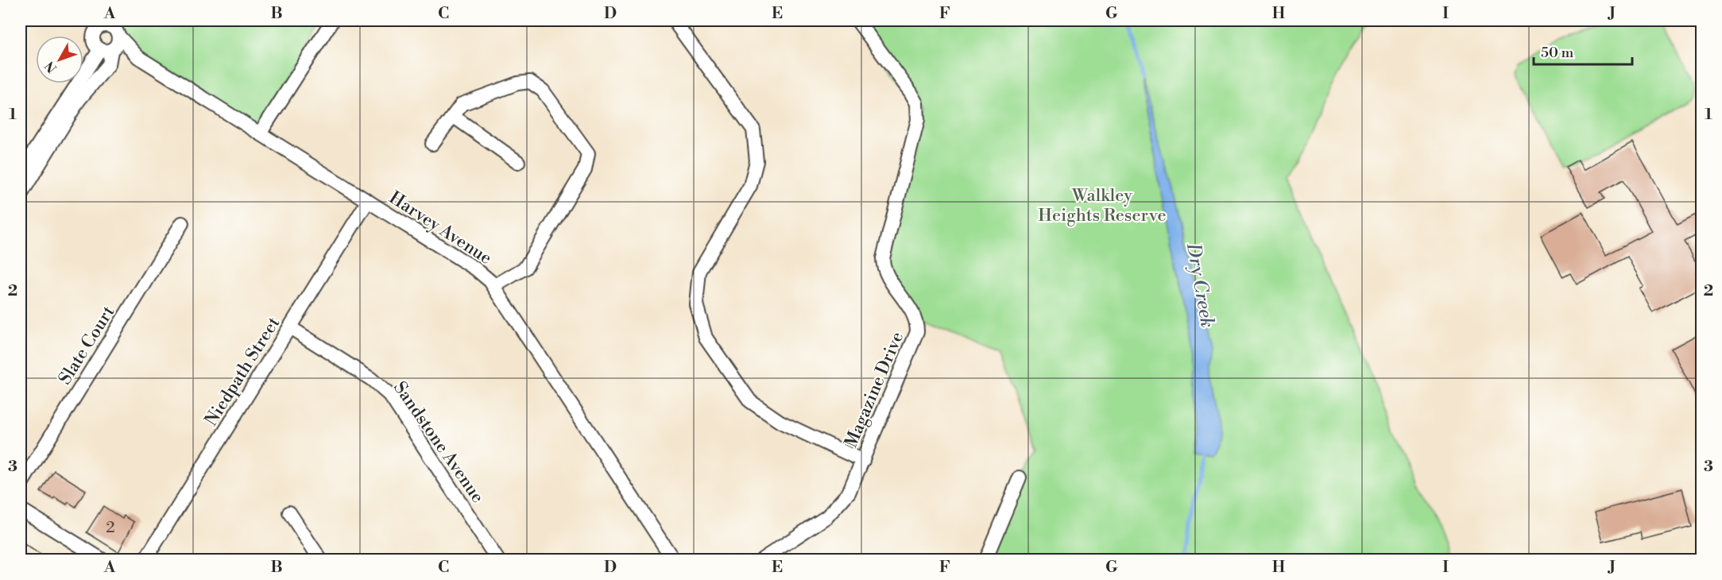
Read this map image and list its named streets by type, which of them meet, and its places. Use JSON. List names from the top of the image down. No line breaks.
{"streets":{"street":["Harvey Avenue","Slate Court","Niedpath Street","Magazine Drive","Sandstone Avenue"]},"crossings":[["Harvey Avenue","Niedpath Street"],["Niedpath Street","Sandstone Avenue"]],"water":["Dry Creek"],"parks":["Walkley Heights Reserve"],"house_numbers":["2"],"scale_bar":"50 m","north":"bottom left","grid":{"columns":["A","B","C","D","E","F","G","H","I","J"],"rows":["1","2","3"]}}
